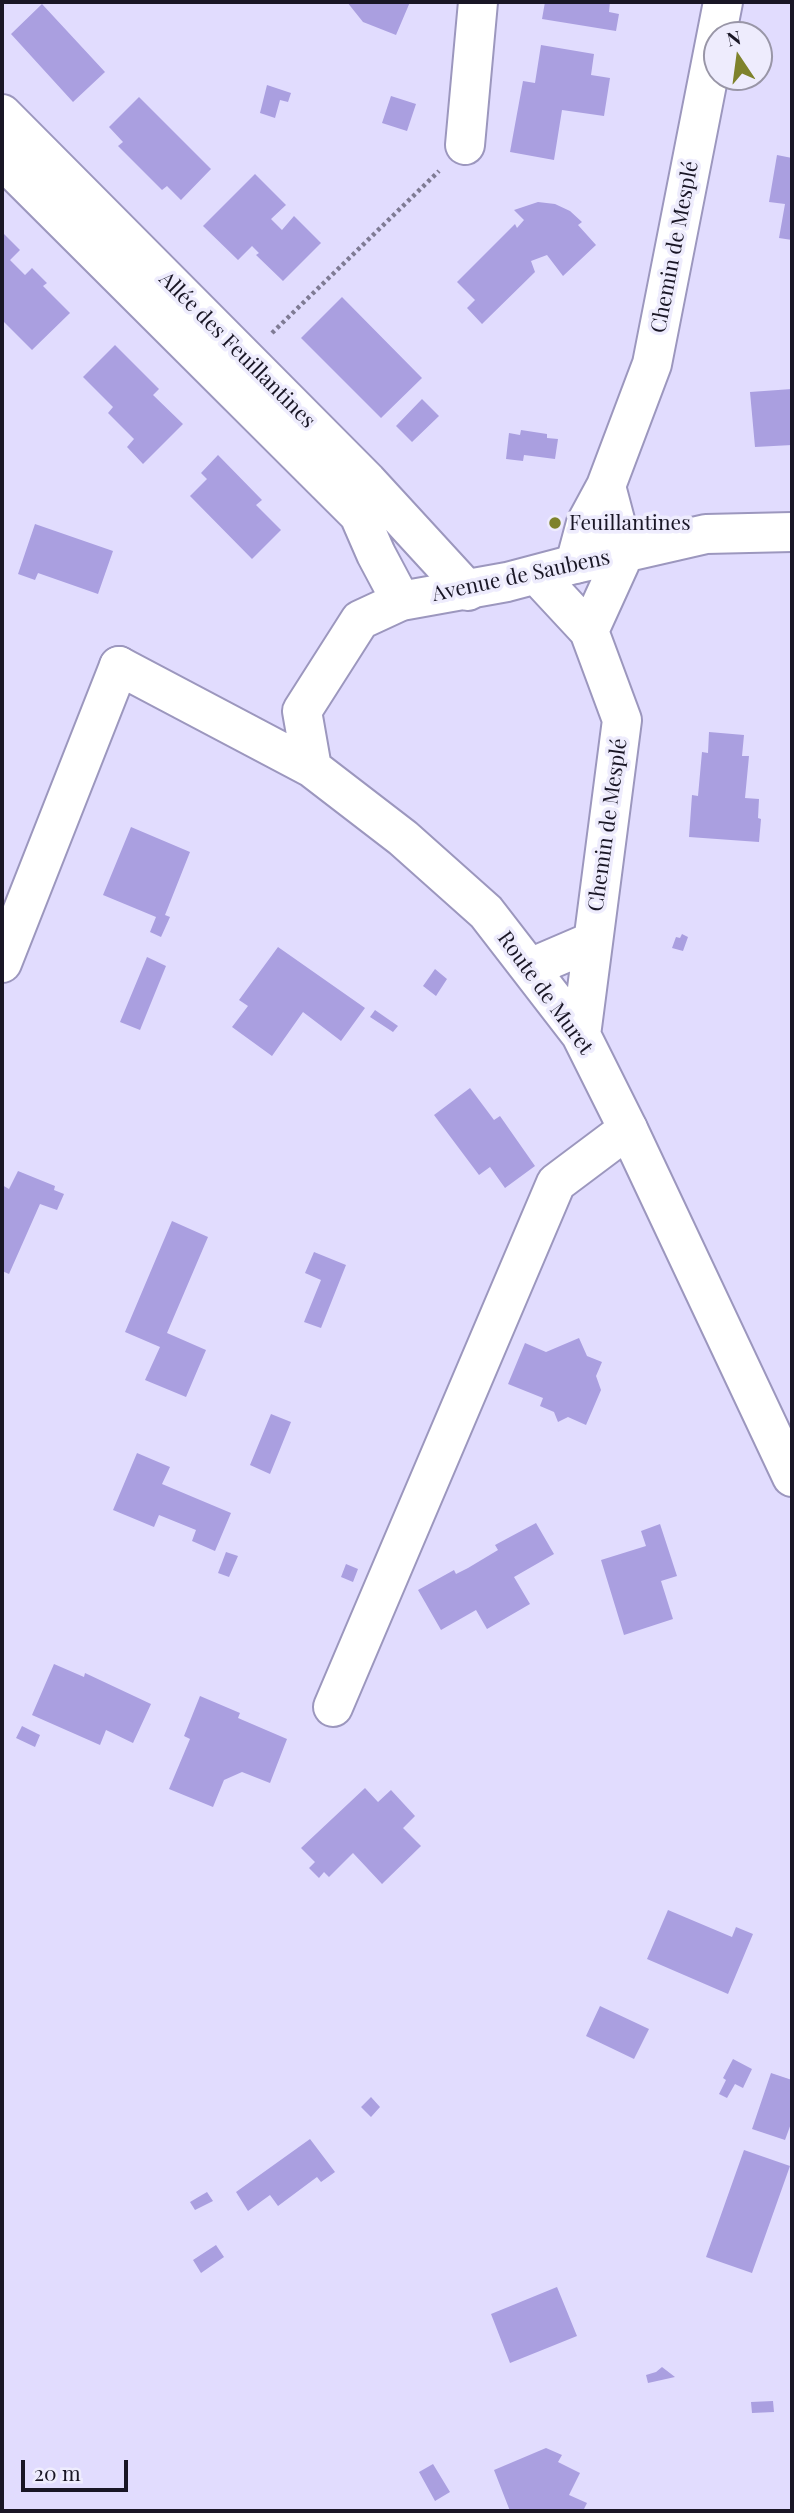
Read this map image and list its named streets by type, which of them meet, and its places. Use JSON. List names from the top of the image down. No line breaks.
{"streets":{"street":["Chemin de Mesplé","Allée des Feuillantines","Avenue de Saubens","Route de Muret"]},"crossings":[["Chemin de Mesplé","Avenue de Saubens"],["Chemin de Mesplé","Route de Muret"],["Allée des Feuillantines","Avenue de Saubens"]],"places":["Feuillantines"],"scale_bar":"20 m","north":"top"}
